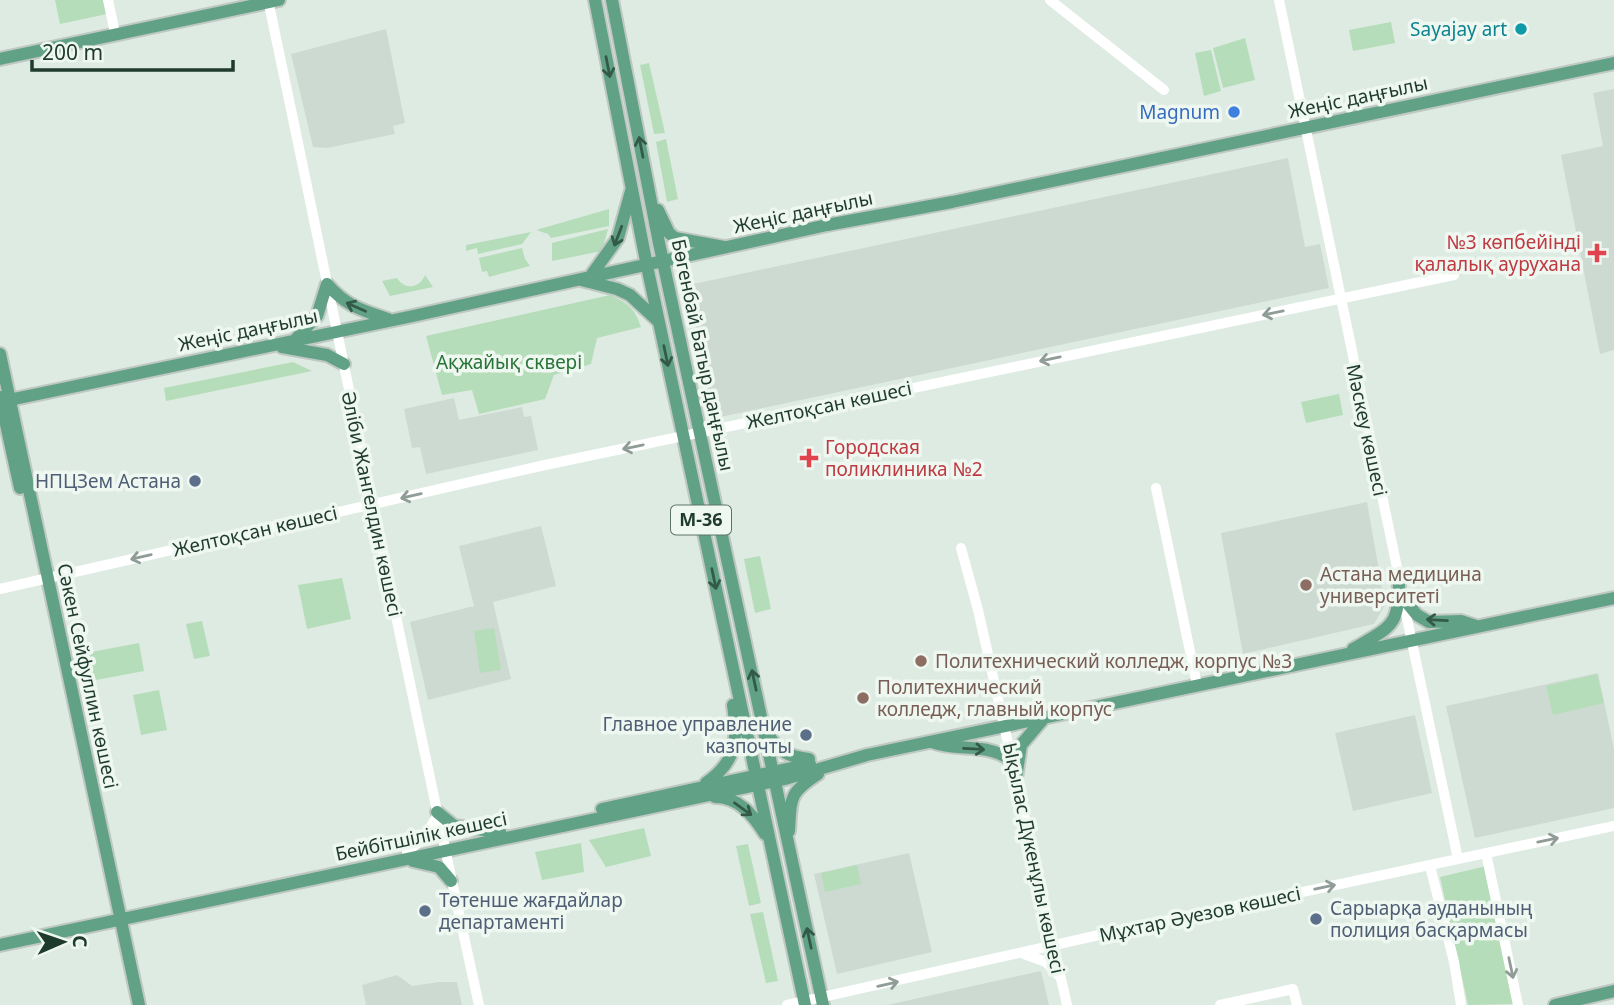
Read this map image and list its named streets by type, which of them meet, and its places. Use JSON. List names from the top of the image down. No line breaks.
{"streets":{"main road":["Жеңіс даңғылы","Бөгенбай Батыр даңғылы","M-36","Сәкен Сейфуллин көшесі","Бейбітшілік көшесі"],"street":["Желтоқсан көшесі","Мәскеу көшесі","Әліби Жангелдин көшесі","Ықылас Дүкенұлы көшесі","Мұхтар Әуезов көшесі"]},"crossings":[["Жеңіс даңғылы","Бөгенбай Батыр даңғылы"],["Жеңіс даңғылы","Мәскеу көшесі"],["Жеңіс даңғылы","Әліби Жангелдин көшесі"],["Жеңіс даңғылы","Сәкен Сейфуллин көшесі"],["Бөгенбай Батыр даңғылы","Желтоқсан көшесі"],["Бөгенбай Батыр даңғылы","Бейбітшілік көшесі"],["Бөгенбай Батыр даңғылы","Мұхтар Әуезов көшесі"],["Желтоқсан көшесі","Мәскеу көшесі"],["Желтоқсан көшесі","Әліби Жангелдин көшесі"],["Желтоқсан көшесі","Сәкен Сейфуллин көшесі"],["Мәскеу көшесі","Бейбітшілік көшесі"],["Мәскеу көшесі","Мұхтар Әуезов көшесі"],["Әліби Жангелдин көшесі","Бейбітшілік көшесі"],["Сәкен Сейфуллин көшесі","Бейбітшілік көшесі"],["Бейбітшілік көшесі","Ықылас Дүкенұлы көшесі"],["Ықылас Дүкенұлы көшесі","Мұхтар Әуезов көшесі"]],"one_way":["Желтоқсан көшесі","Мұхтар Әуезов көшесі"],"parks":["Ақжайық сквері"],"places":{"other":["Sayajay аrt","Magnum","НПЦЗем Астана","Астана медицина университеті","Политехнический колледж, корпус №3","Политехнический колледж, главный корпус","Главное управление казпочты","Төтенше жағдайлар департаменті","Сарыарқа ауданының полиция басқармасы"],"health":["№3 көпбейінді қалалық аурухана","Городская поликлиника №2"]},"scale_bar":"200 m","north":"right"}
